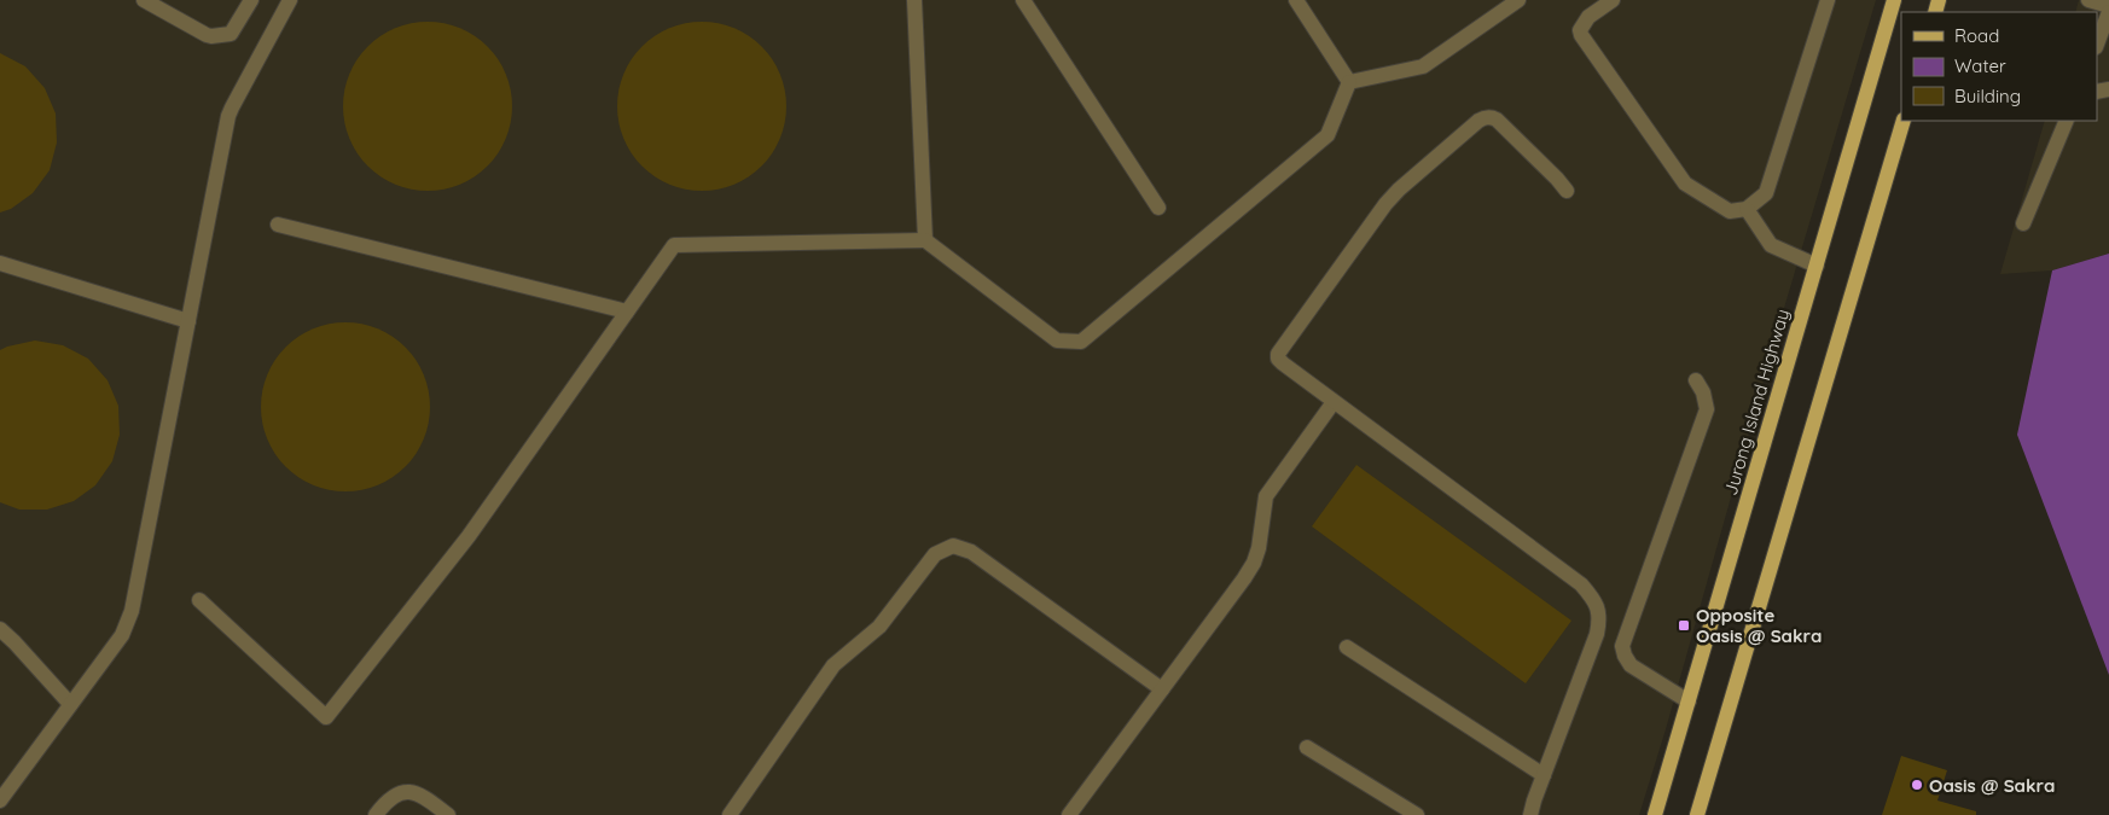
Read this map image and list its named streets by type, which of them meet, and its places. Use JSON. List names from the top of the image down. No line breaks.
{"streets":{"main road":["Jurong Island Highway"]},"places":{"transit":["Opposite Oasis @ Sakra"],"other":["Oasis @ Sakra"]},"legend":["Road","Water","Building"]}
